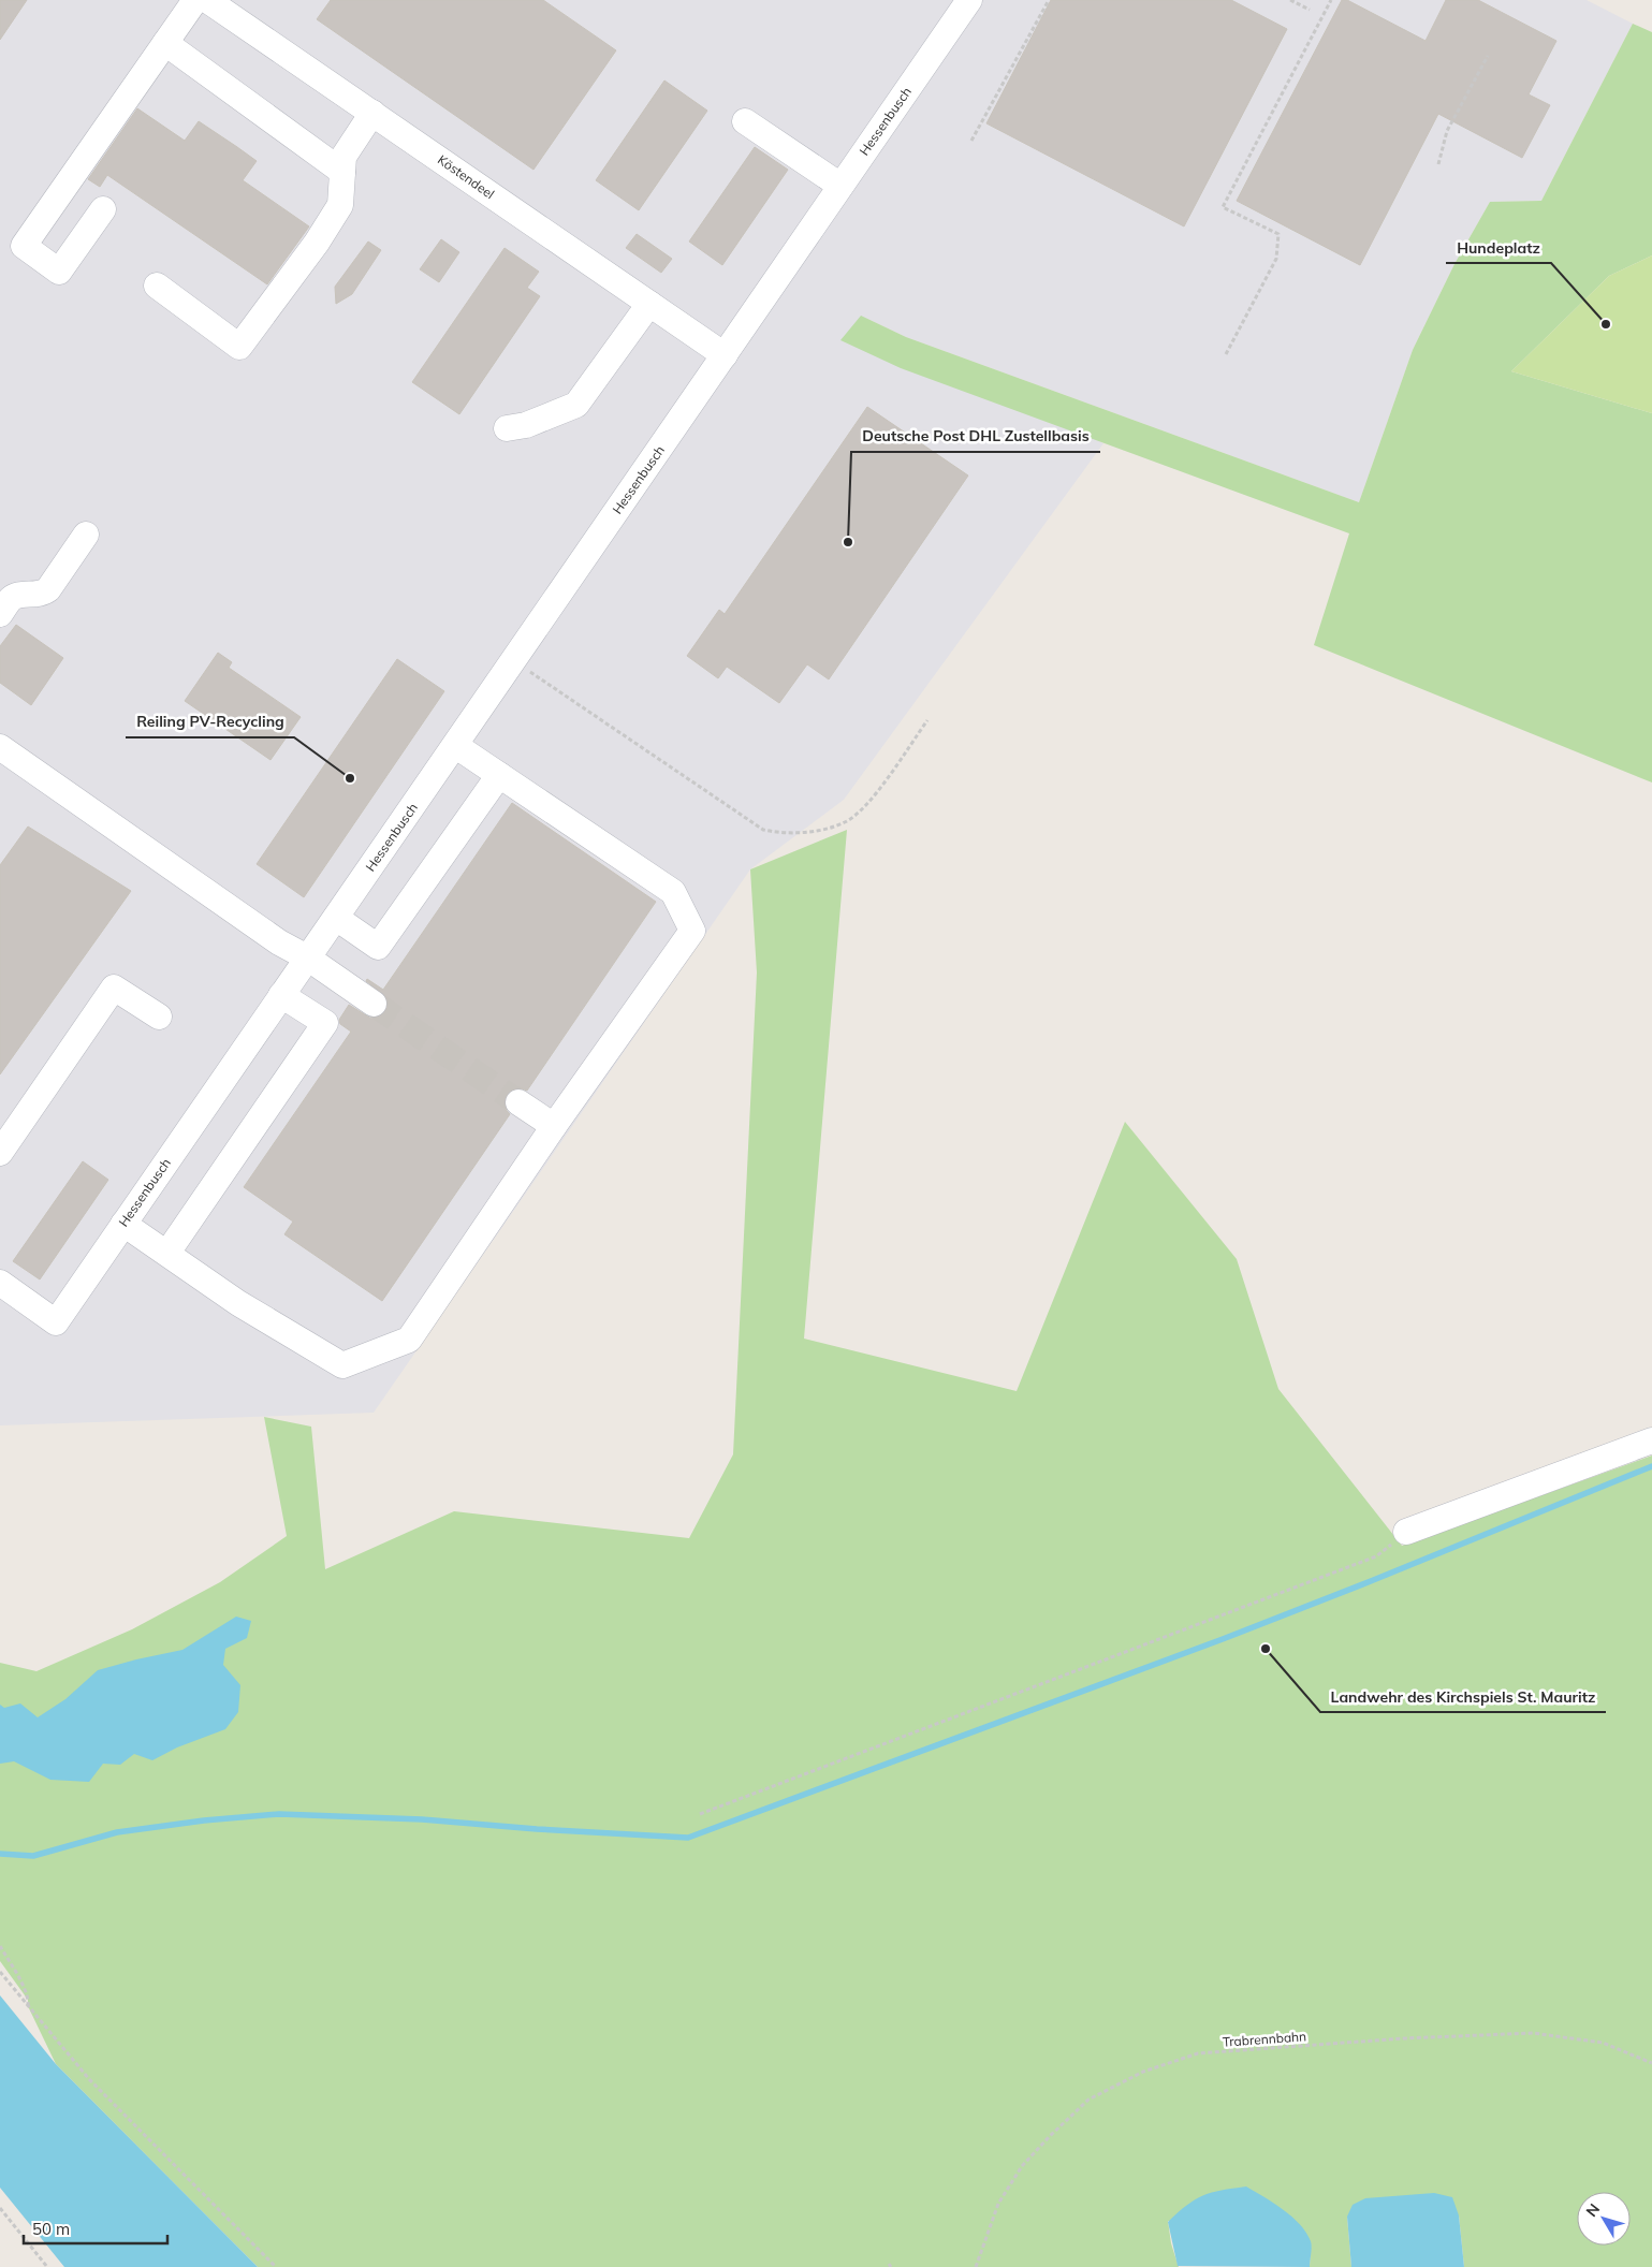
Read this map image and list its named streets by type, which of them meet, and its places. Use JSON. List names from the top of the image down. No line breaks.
{"streets":{"street":["Hessenbusch","Köstendeel"],"path":["Trabrennbahn"]},"crossings":[["Hessenbusch","Köstendeel"]],"places":["Hundeplatz","Deutsche Post DHL Zustellbasis","Reiling PV-Recycling","Landwehr des Kirchspiels St. Mauritz"],"scale_bar":"50 m","north":"top left"}
